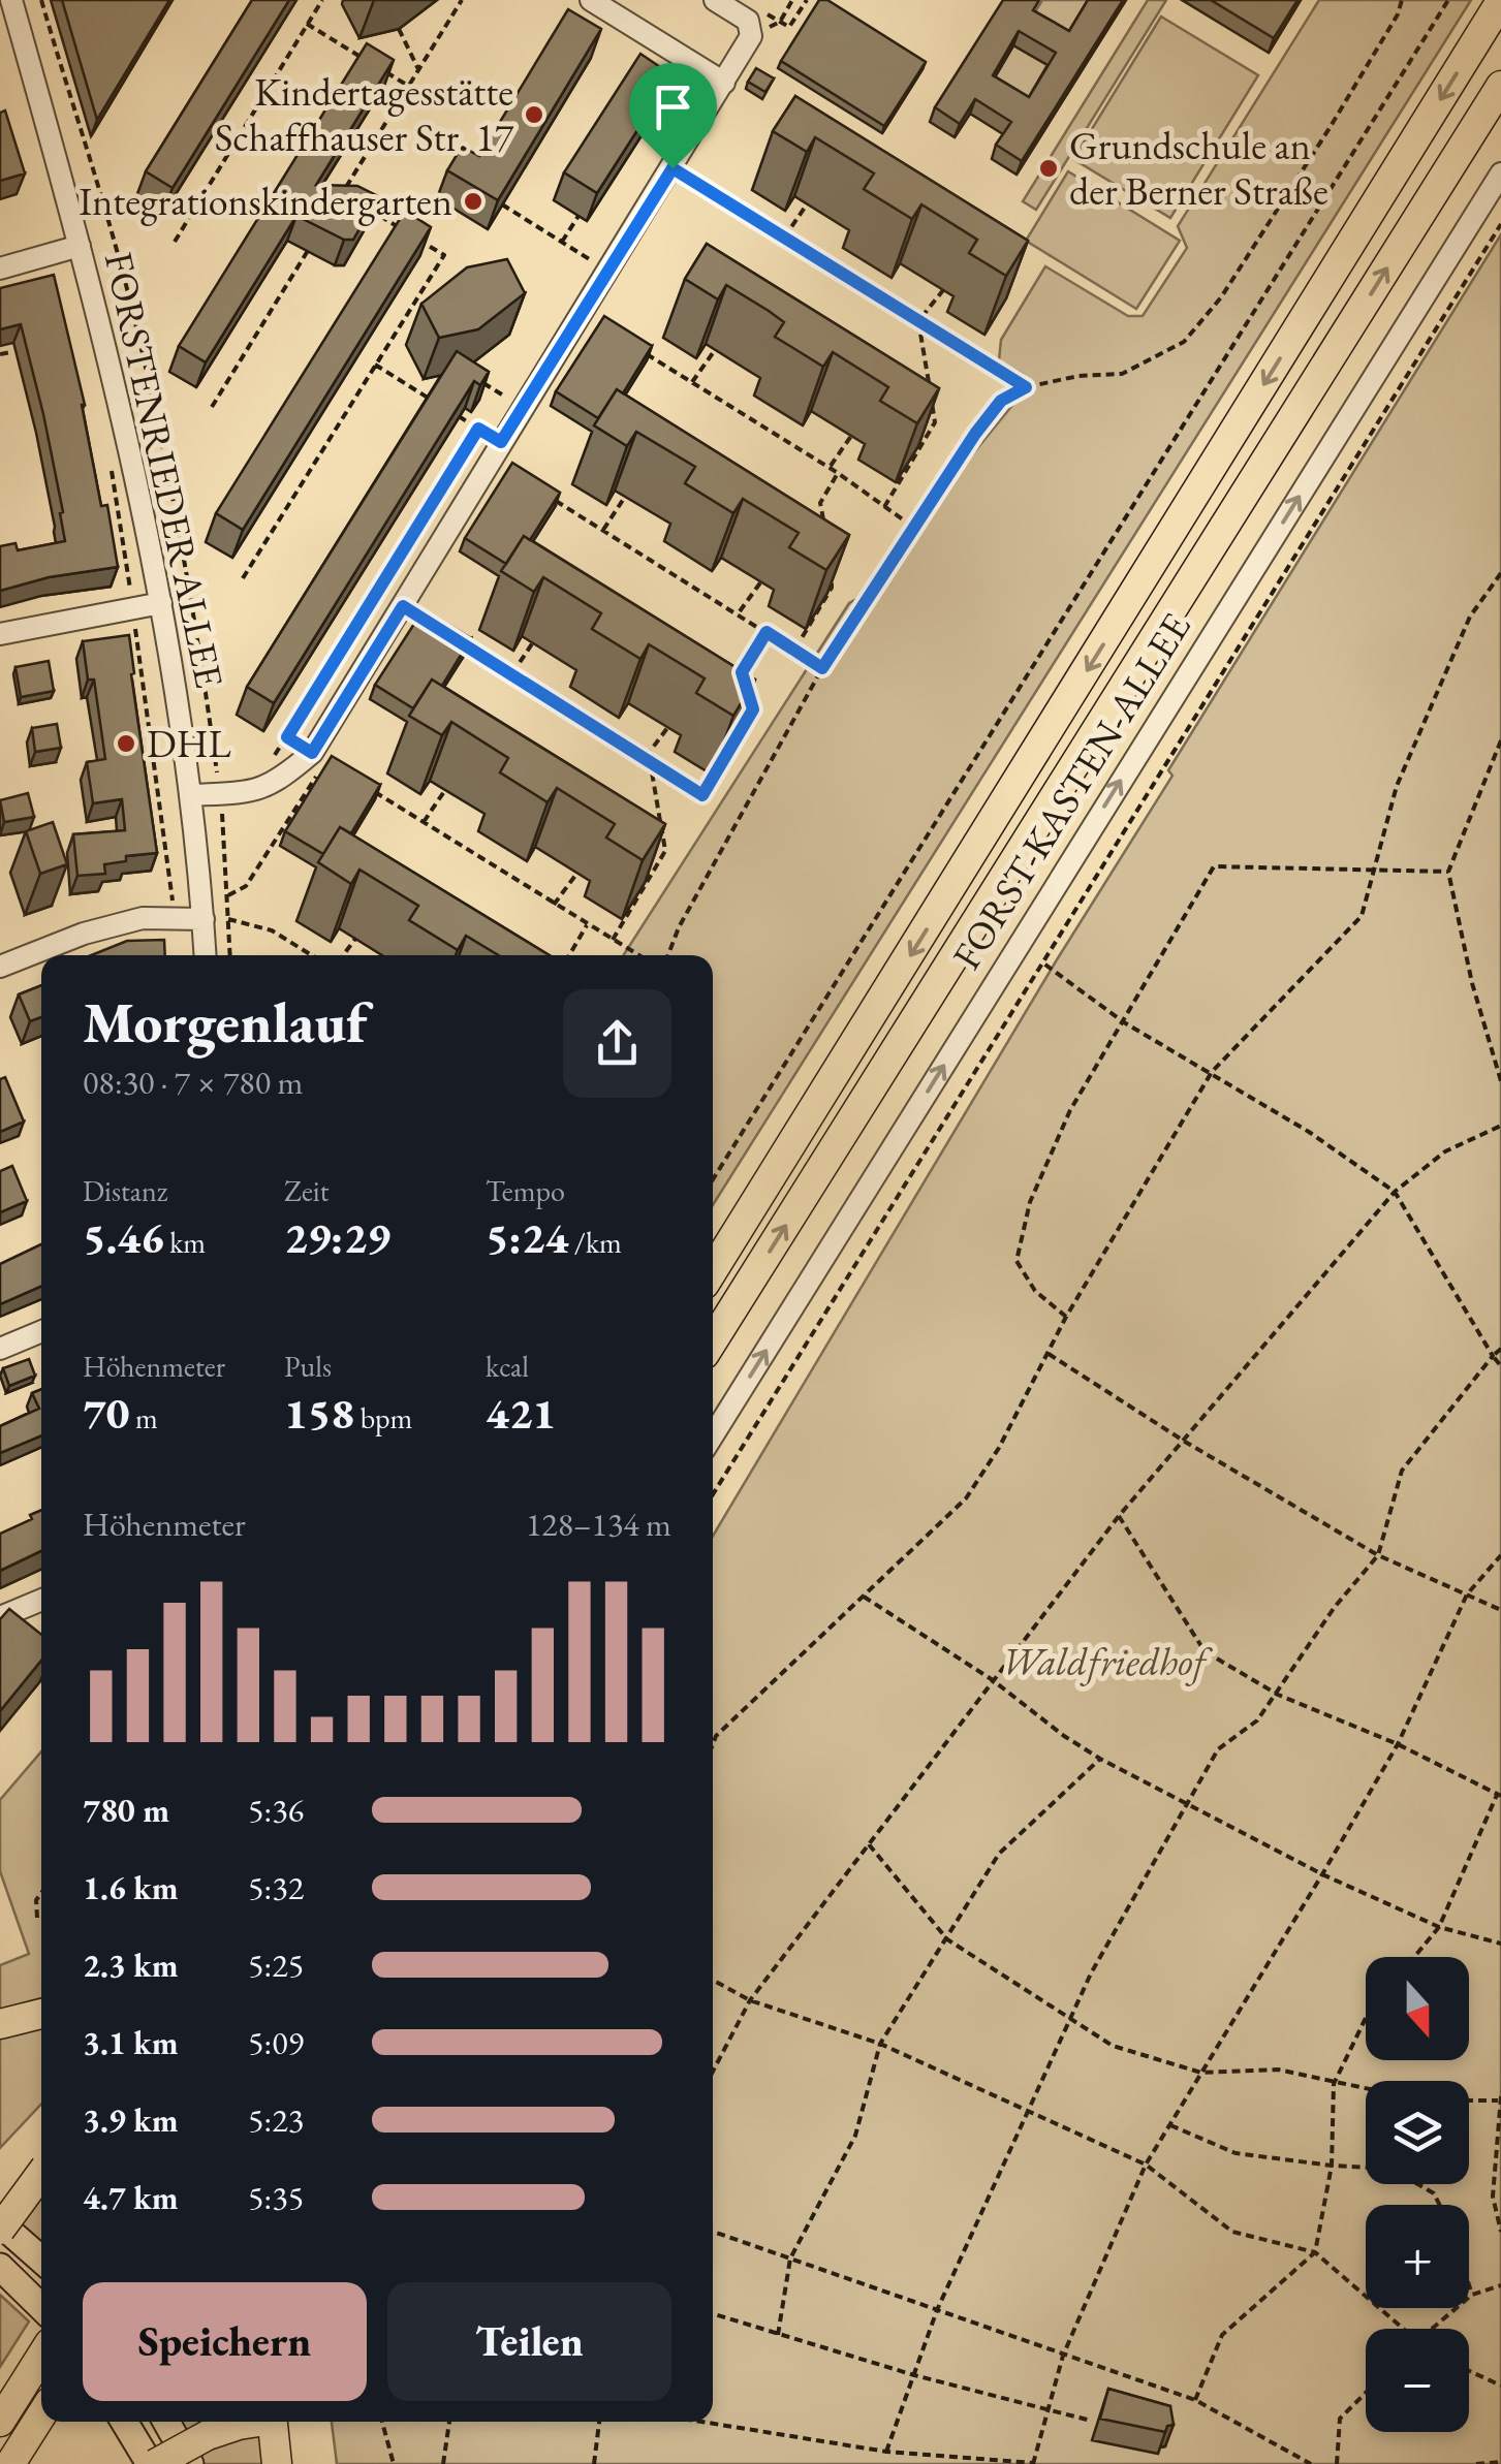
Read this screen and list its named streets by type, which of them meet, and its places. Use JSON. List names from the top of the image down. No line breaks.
{"streets":{"street":["FORSTENRIEDER ALLEE","FORST-KASTEN-ALLEE"]},"one_way":["FORST-KASTEN-ALLEE"],"parks":["Waldfriedhof"],"places":["Kindertagesstätte Schaffhauser Str. 17","Grundschule an der Berner Straße","Integrationskindergarten","DHL"],"north":"bottom","page":{"heading":["Morgenlauf","08:30 · 7 × 780 m"],"stats":[["Distanz","5.46 km"],["Zeit","29:29"],["Tempo","5:24 /km"],["Höhenmeter","70 m"],["Puls","158 bpm"],["kcal","421"]],"chart":["Höhenmeter","128–134 m"],"list":[{"name":"780 m","note":"5:36"},{"name":"1.6 km","note":"5:32"},{"name":"2.3 km","note":"5:25"},{"name":"3.1 km","note":"5:09"},{"name":"3.9 km","note":"5:23"},{"name":"4.7 km","note":"5:35"}],"map_buttons":["+","−"],"buttons":["Speichern","Teilen"]}}
